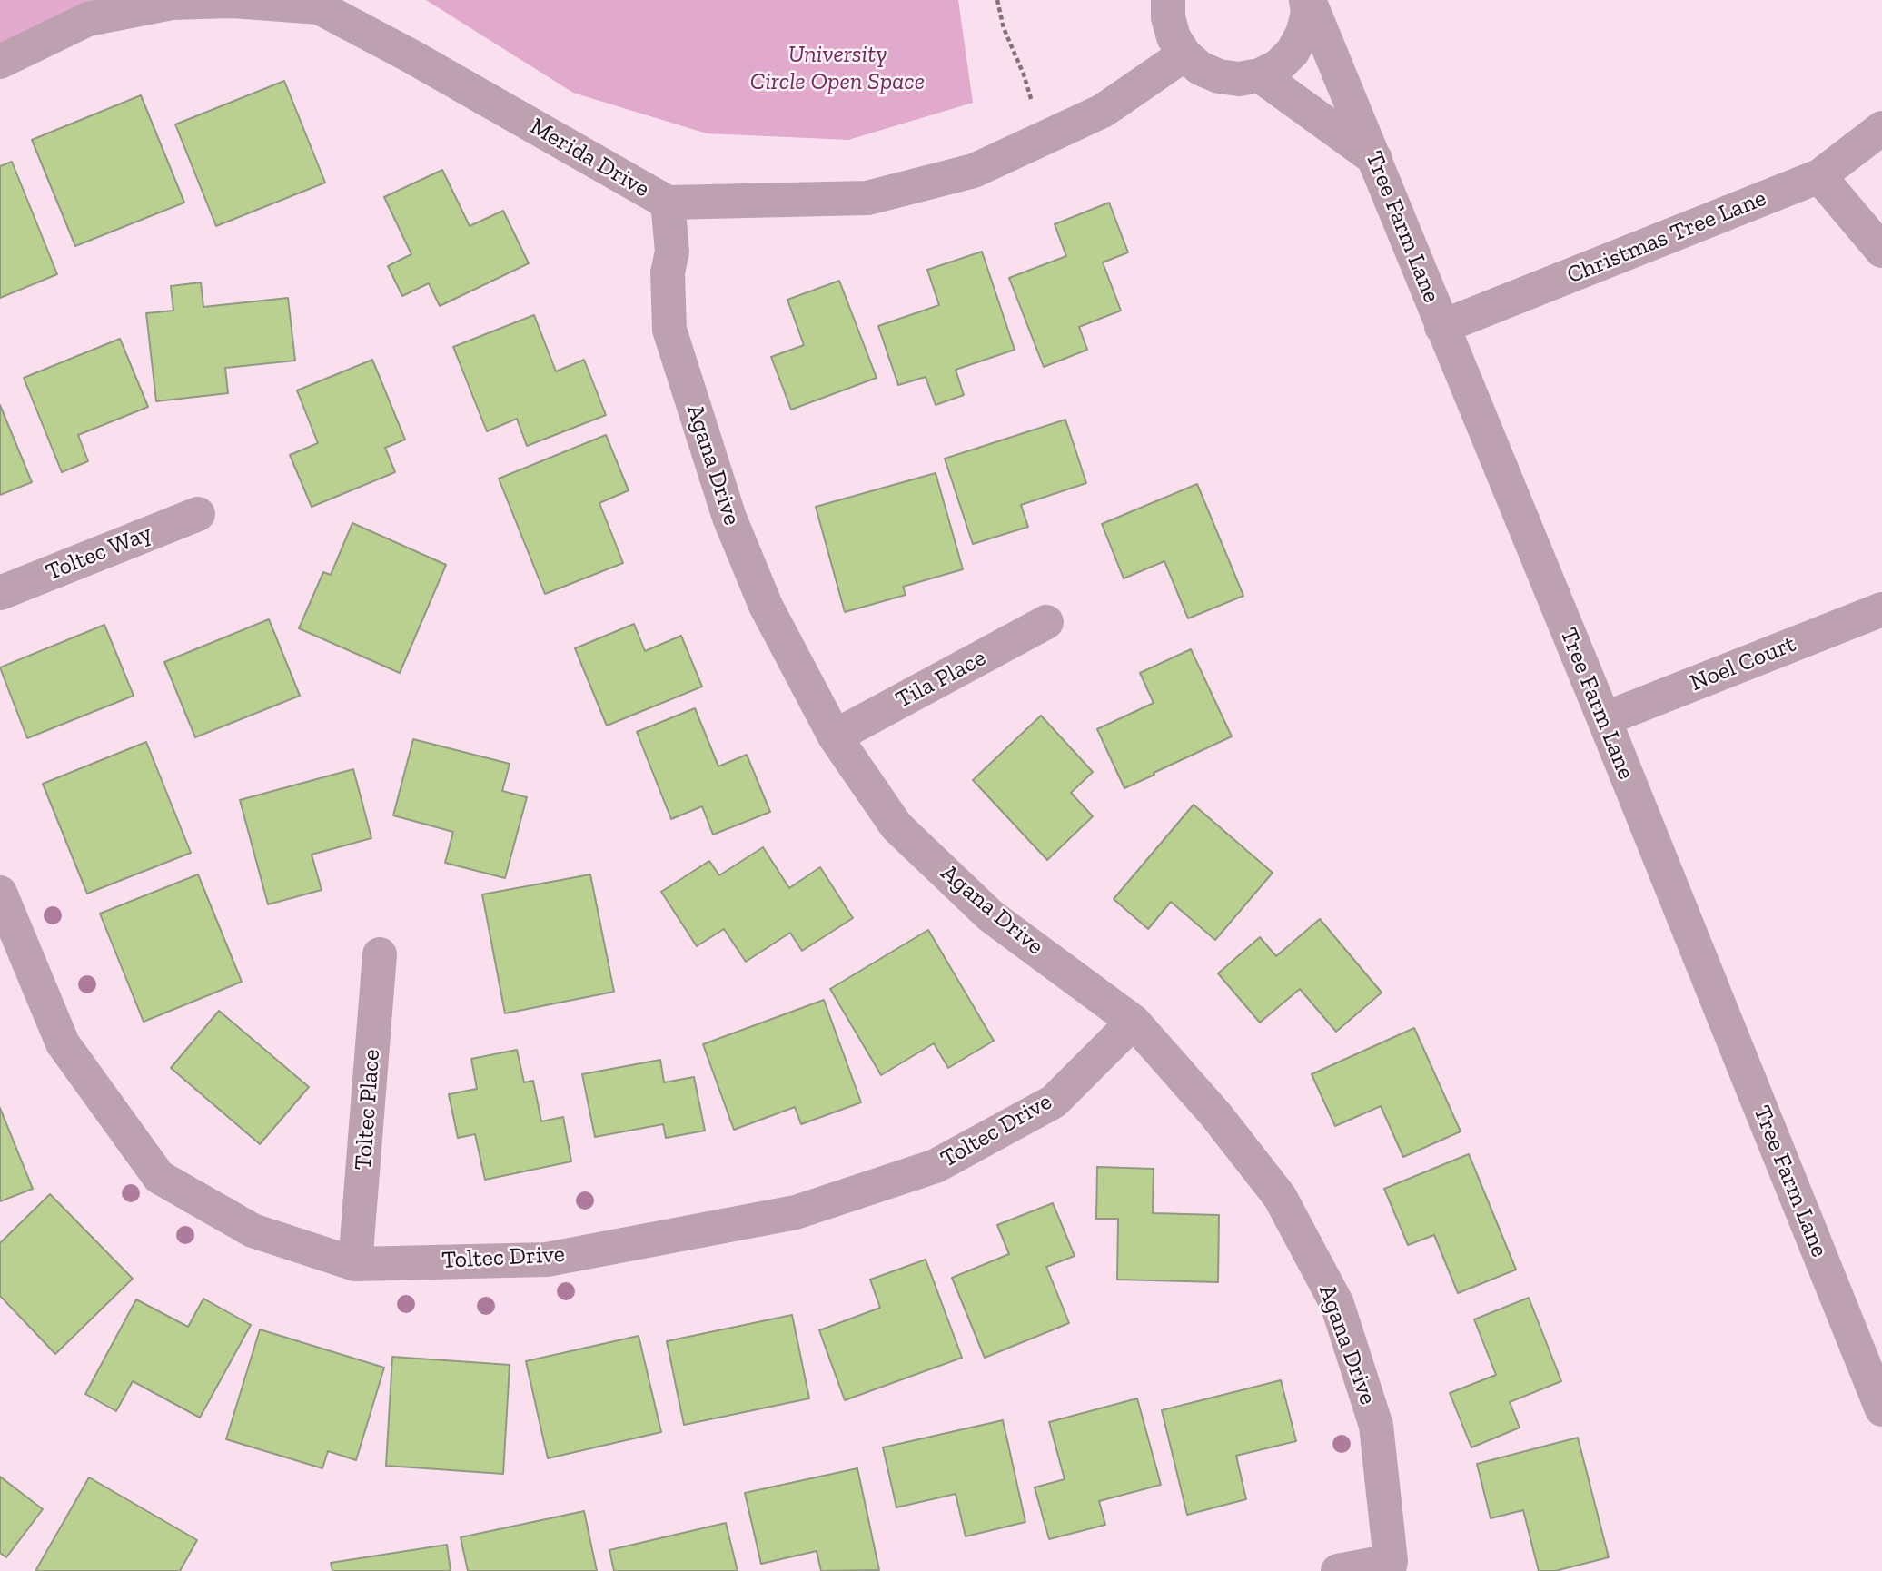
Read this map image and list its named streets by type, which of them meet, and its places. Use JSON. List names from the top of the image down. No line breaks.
{"streets":{"street":["Merida Drive","Tree Farm Lane","Christmas Tree Lane","Agana Drive","Toltec Way","Noel Court","Tila Place","Toltec Place","Toltec Drive"]},"crossings":[["Merida Drive","Agana Drive"],["Tree Farm Lane","Christmas Tree Lane"],["Tree Farm Lane","Noel Court"],["Agana Drive","Tila Place"],["Agana Drive","Toltec Drive"],["Toltec Place","Toltec Drive"]],"parks":["University Circle Open Space"]}
